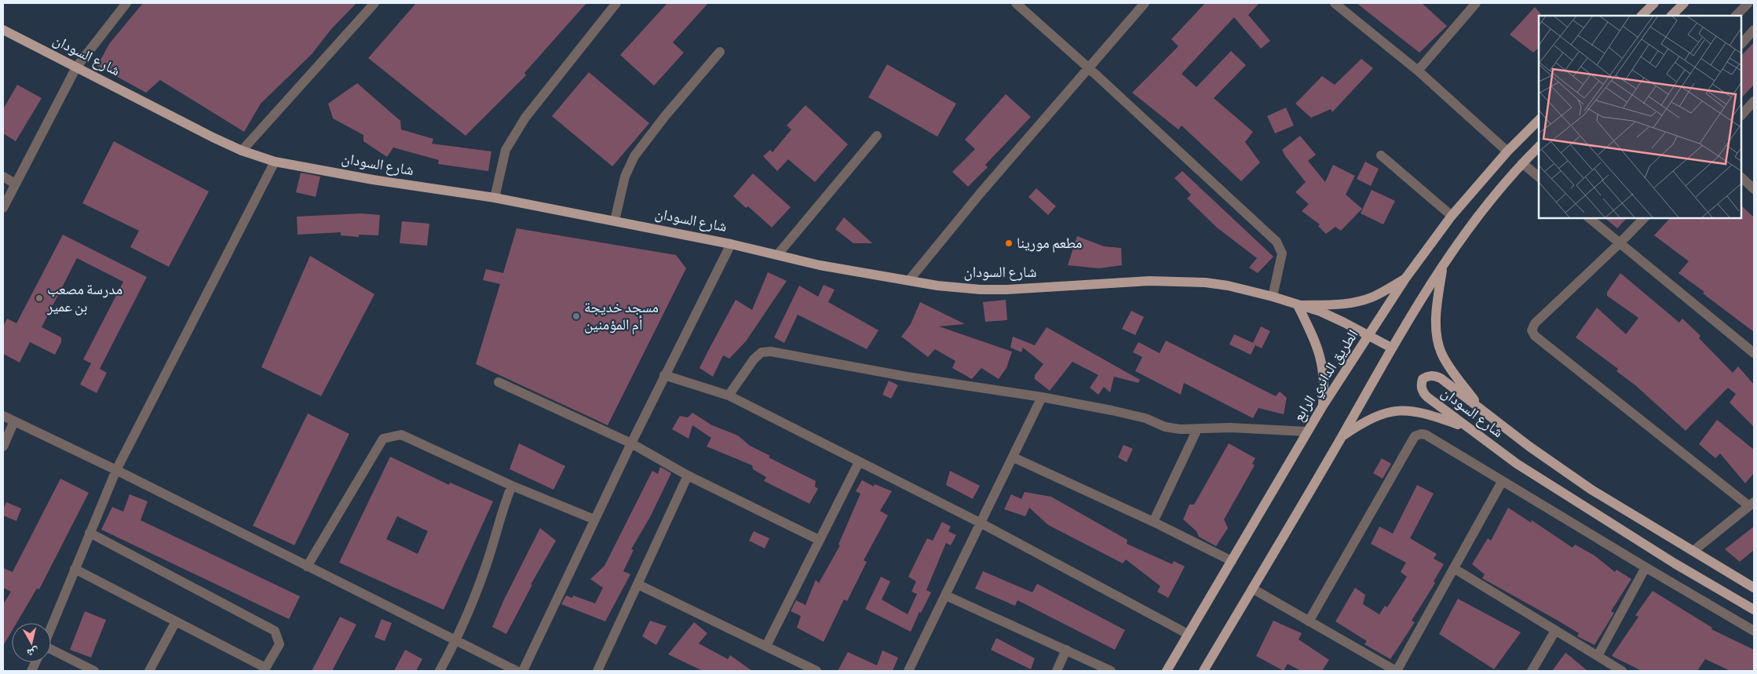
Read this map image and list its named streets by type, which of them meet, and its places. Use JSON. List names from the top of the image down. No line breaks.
{"streets":{"main road":["شارع السودان","الطريق الدائري الرابع"]},"crossings":[["شارع السودان","الطريق الدائري الرابع"]],"places":["مطعم مورينا","مدرسة مصعب بن عمير","مسجد خديجة أم المؤمنين"],"north":"bottom"}
